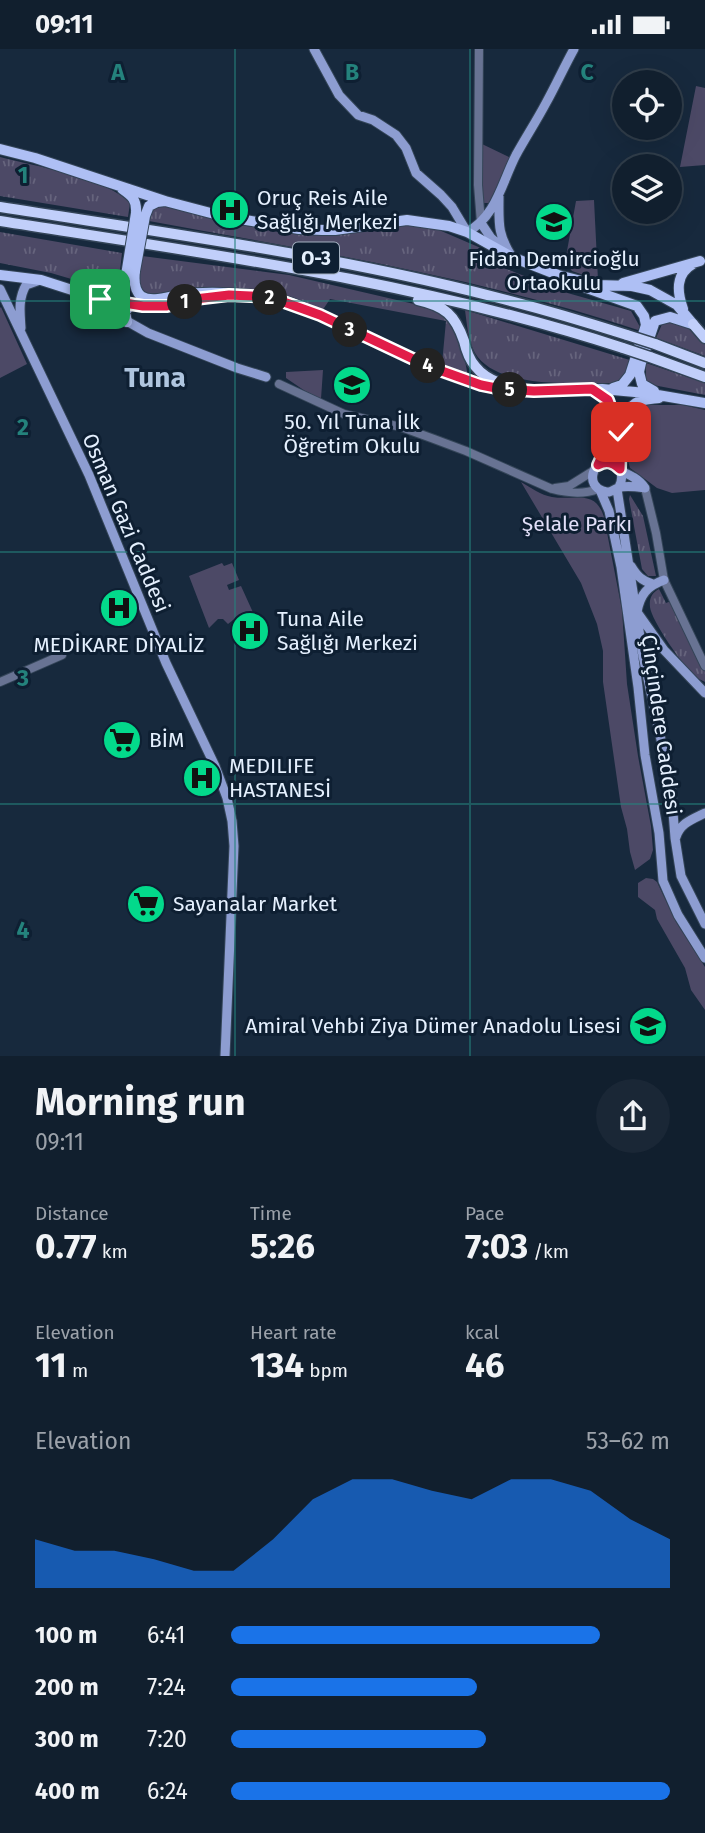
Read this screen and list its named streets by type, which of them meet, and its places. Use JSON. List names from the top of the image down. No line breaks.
{"streets":{"highway":["O-3"],"main road":["Osman Gazi Caddesi","Çinçindere Caddesi"]},"districts":["Tuna"],"parks":["Şelale Parkı"],"places":{"hospital":["Oruç Reis Aile Sağlığı Merkezi","MEDİKARE DİYALİZ","Tuna Aile Sağlığı Merkezi","MEDILIFE HASTANESİ"],"school or university":["Fidan Demircioğlu Ortaokulu","50. Yıl Tuna İlk Öğretim Okulu","Amiral Vehbi Ziya Dümer Anadolu Lisesi"],"supermarket":["BİM","Sayanalar Market"]},"page":{"status":"09:11","pins":["2","1","3","4","5"],"heading":["Morning run","09:11"],"stats":[["Distance","0.77 km"],["Time","5:26"],["Pace","7:03 /km"],["Elevation","11 m"],["Heart rate","134 bpm"],["kcal","46"]],"chart":["Elevation","53–62 m"],"list":[{"name":"100 m","note":"6:41"},{"name":"200 m","note":"7:24"},{"name":"300 m","note":"7:20"},{"name":"400 m","note":"6:24"}]},"grid":{"columns":["A","B","C"],"rows":["1","2","3","4"]}}
